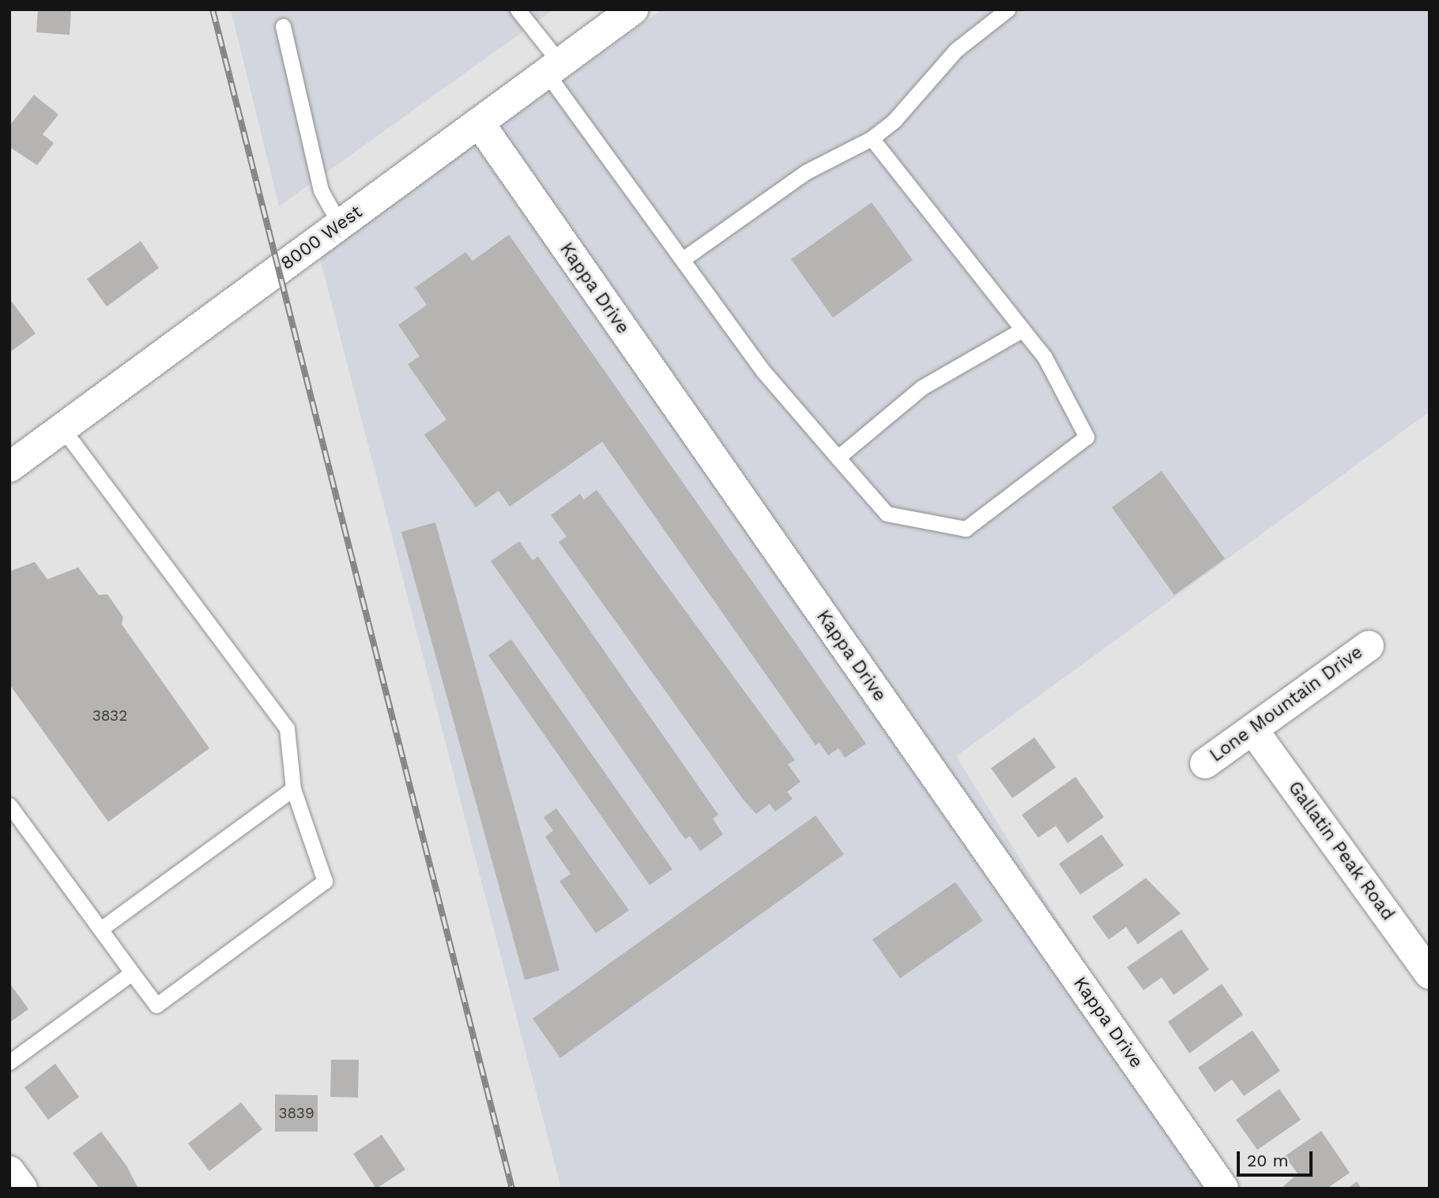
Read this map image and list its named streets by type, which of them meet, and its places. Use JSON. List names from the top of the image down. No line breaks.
{"streets":{"street":["8000 West","Kappa Drive","Lone Mountain Drive","Gallatin Peak Road"]},"crossings":[["8000 West","Kappa Drive"],["Lone Mountain Drive","Gallatin Peak Road"]],"house_numbers":["3832","3839"],"scale_bar":"20 m"}
